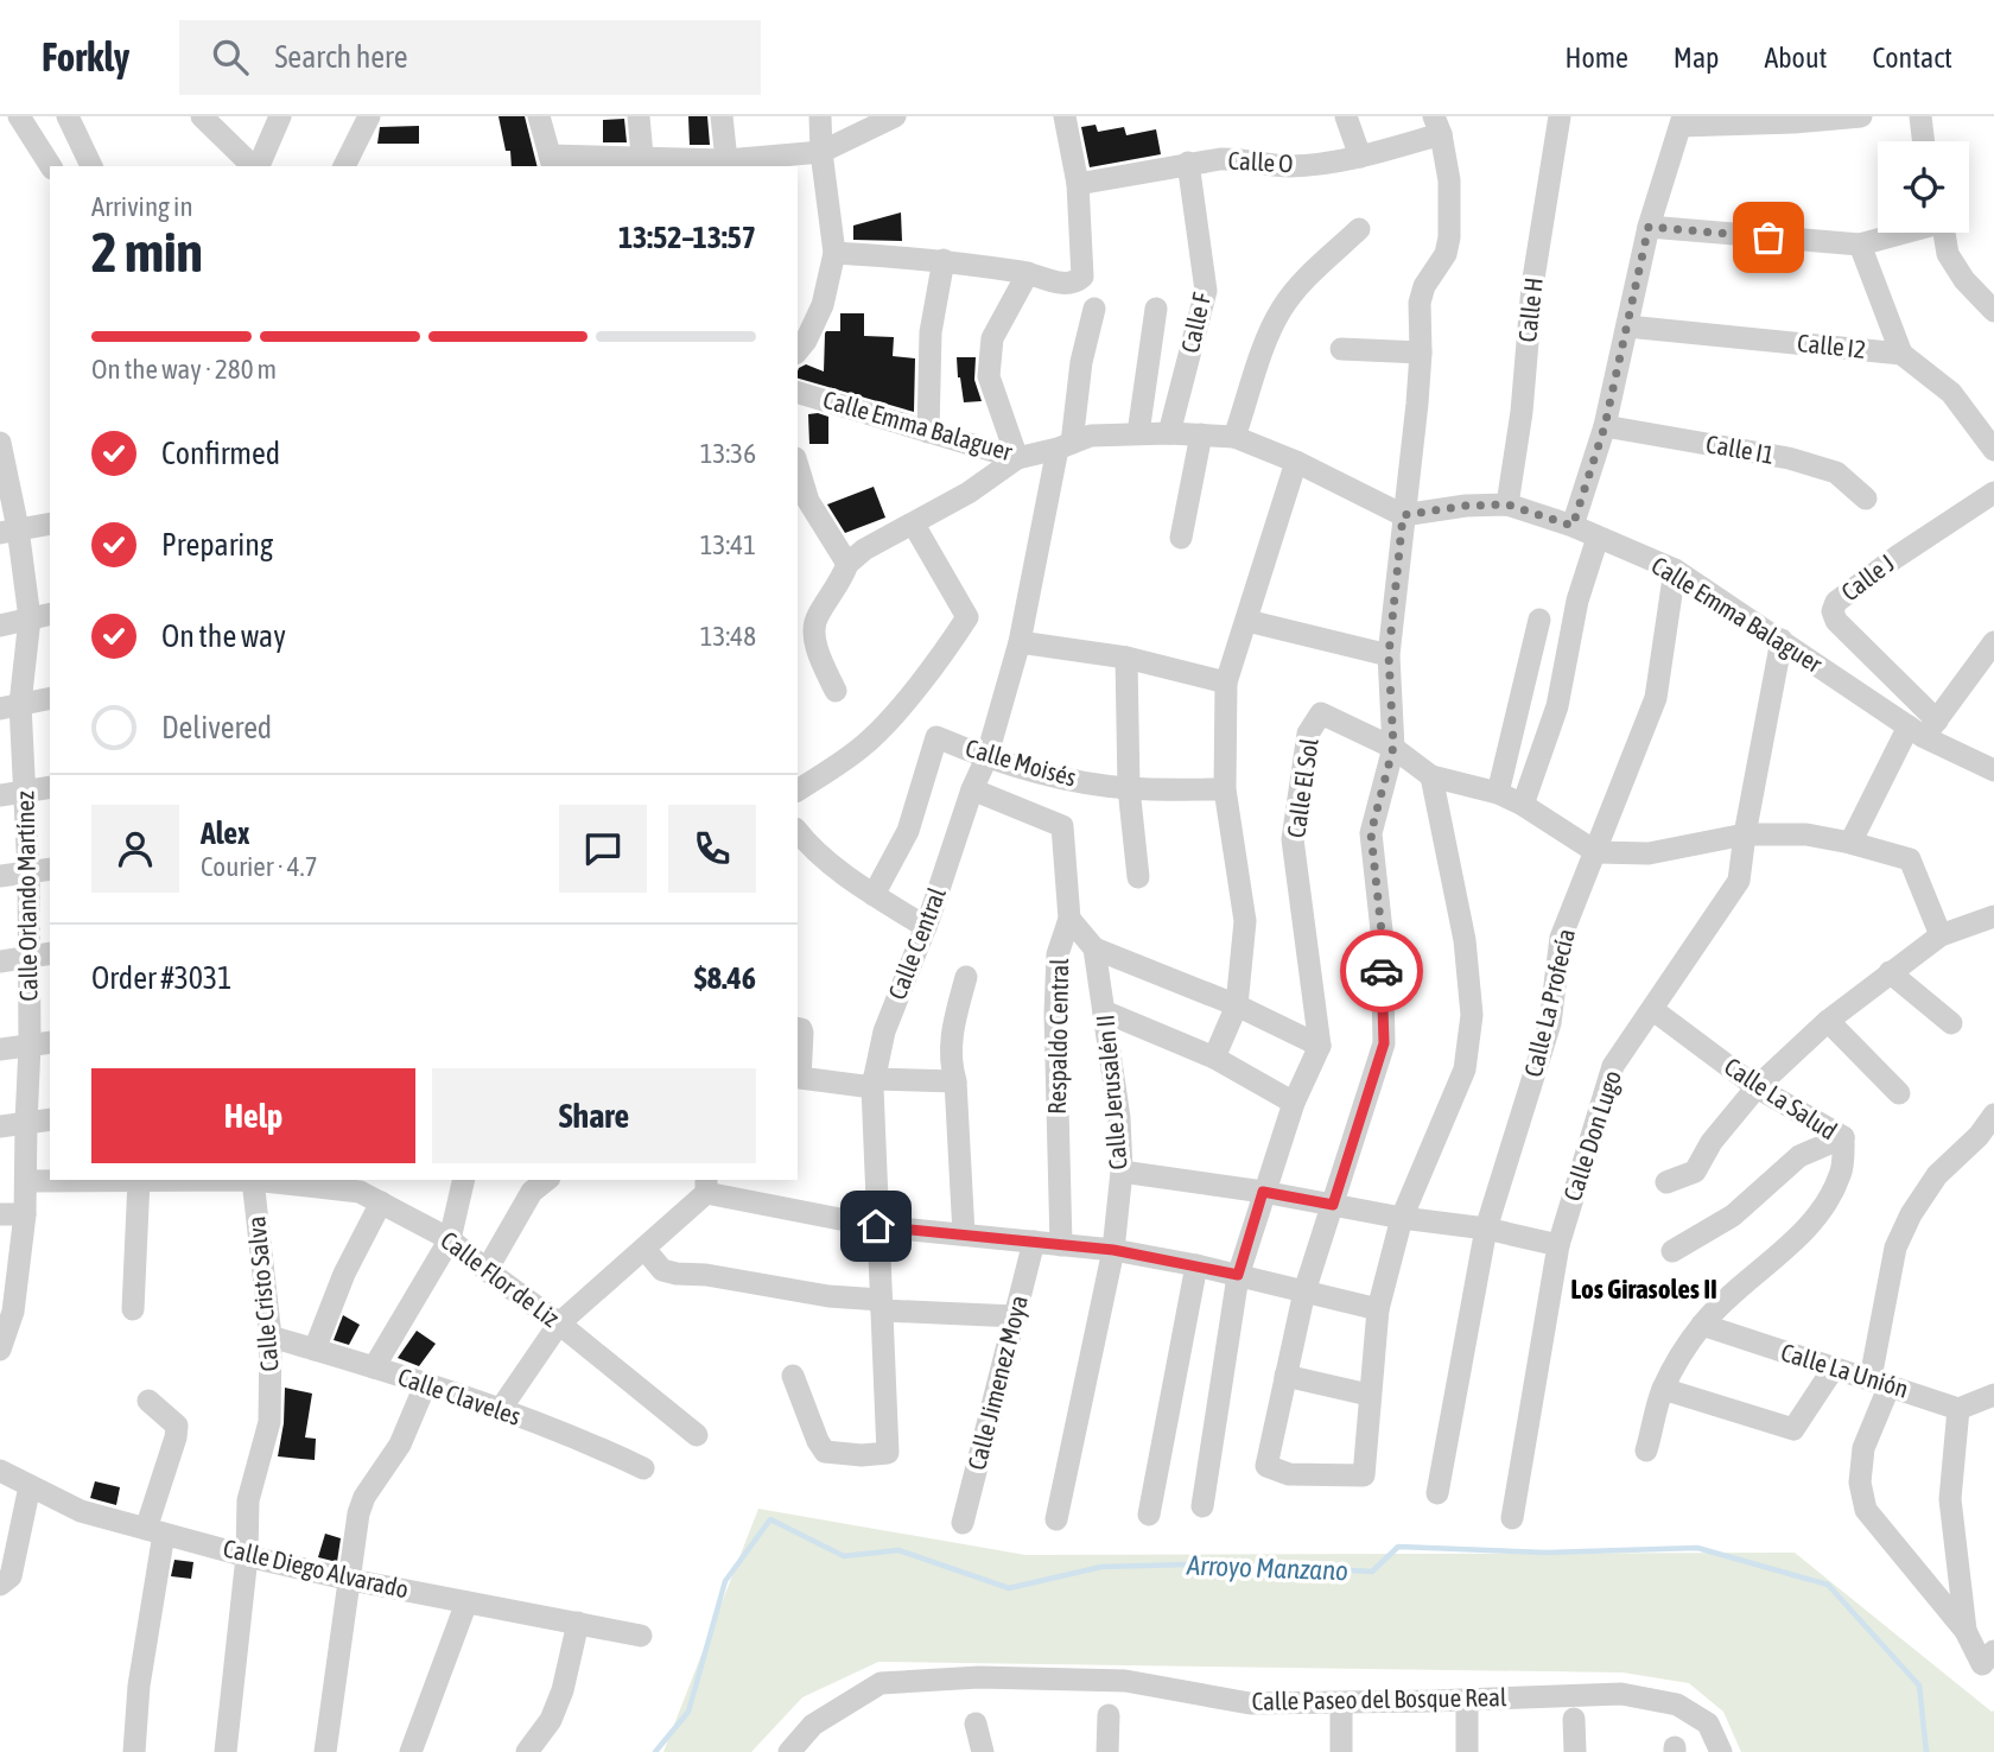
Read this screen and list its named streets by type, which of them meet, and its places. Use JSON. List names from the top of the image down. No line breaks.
{"streets":{"street":["Calle O","Calle H","Calle F","Calle I2","Calle Emma Balaguer","Calle I1","Calle J","Calle Moisés","Calle El Sol","Calle Orlando Martínez","Calle Central","Calle La Profecía","Respaldo Central","Calle Jerusalén II","Calle La Salud","Calle Don Lugo","Calle Flor de Liz","Calle Cristo Salva","Calle La Unión","Calle Jimenez Moya","Calle Claveles","Calle Diego Alvarado","Calle Paseo del Bosque Real"]},"crossings":[["Calle O","Calle F"],["Calle H","Calle Emma Balaguer"],["Calle F","Calle Emma Balaguer"],["Calle Emma Balaguer","Calle J"],["Calle Emma Balaguer","Calle Central"],["Calle Emma Balaguer","Calle La Profecía"],["Calle Emma Balaguer","Calle Don Lugo"],["Calle Moisés","Calle Central"],["Calle El Sol","Calle La Profecía"],["Calle Orlando Martínez","Calle Flor de Liz"],["Calle Central","Respaldo Central"],["Calle La Salud","Calle Don Lugo"],["Calle La Salud","Calle La Unión"],["Calle Flor de Liz","Calle Cristo Salva"],["Calle Cristo Salva","Calle Claveles"],["Calle Cristo Salva","Calle Diego Alvarado"]],"districts":["Los Girasoles II"],"water":["Arroyo Manzano"],"page":{"header":"Forkly","search":"Search here","nav":["Home","Map","About","Contact"],"heading":["2 min","Arriving in","13:52–13:57"],"panel":["Alex","Courier · 4.7","Order #3031","$8.46"],"bar":"On the way · 280 m","list":[["Confirmed","13:36"],["Preparing","13:41"],["On the way","13:48"],"Delivered"],"buttons":["Help","Share"]}}
